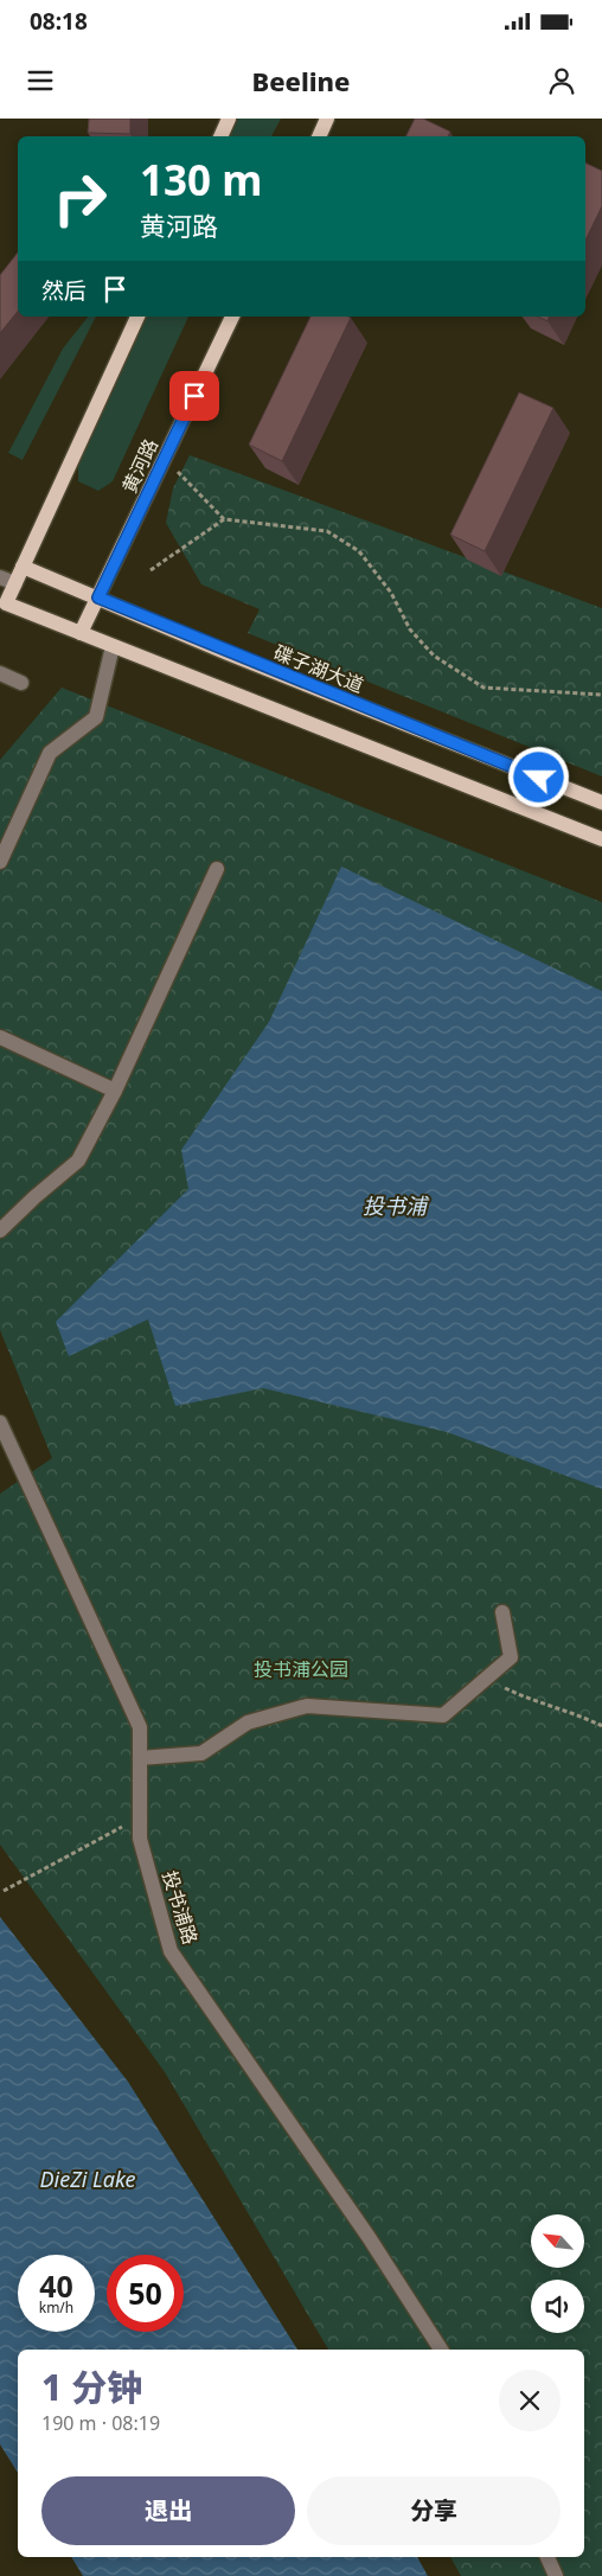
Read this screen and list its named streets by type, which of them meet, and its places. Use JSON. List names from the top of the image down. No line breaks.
{"streets":{"main road":["黄河路","碟子湖大道"],"street":["投书浦路"]},"crossings":[["黄河路","碟子湖大道"]],"water":["投书浦","DieZi Lake"],"parks":["投书浦公园"],"north":"top left","page":{"status":"08:18","header":"Beeline","turn":["130 m","黄河路"],"then":"然后","speed":"40 km/h","limit":"50","heading":["1 分钟","190 m · 08:19"],"buttons":["退出","分享"]}}
